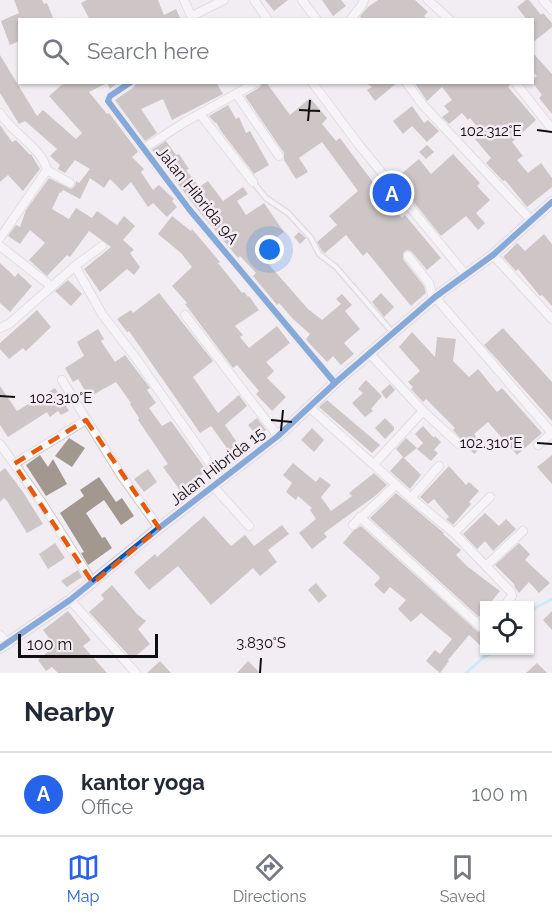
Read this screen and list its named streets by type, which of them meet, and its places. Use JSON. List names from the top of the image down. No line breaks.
{"streets":{"street":["Jalan Hibrida 9A","Jalan Hibrida 15"]},"crossings":[["Jalan Hibrida 9A","Jalan Hibrida 15"]],"scale_bar":"100 m","page":{"search":"Search here","pins":"A","scale":"100 m","heading":"Nearby","list":[{"mark":"A","name":"kantor yoga","note":"Office","value":"100 m"}],"nav":["Map","Directions","Saved"]},"coordinates":["102.312°E","102.310°E","3.830°S"]}
